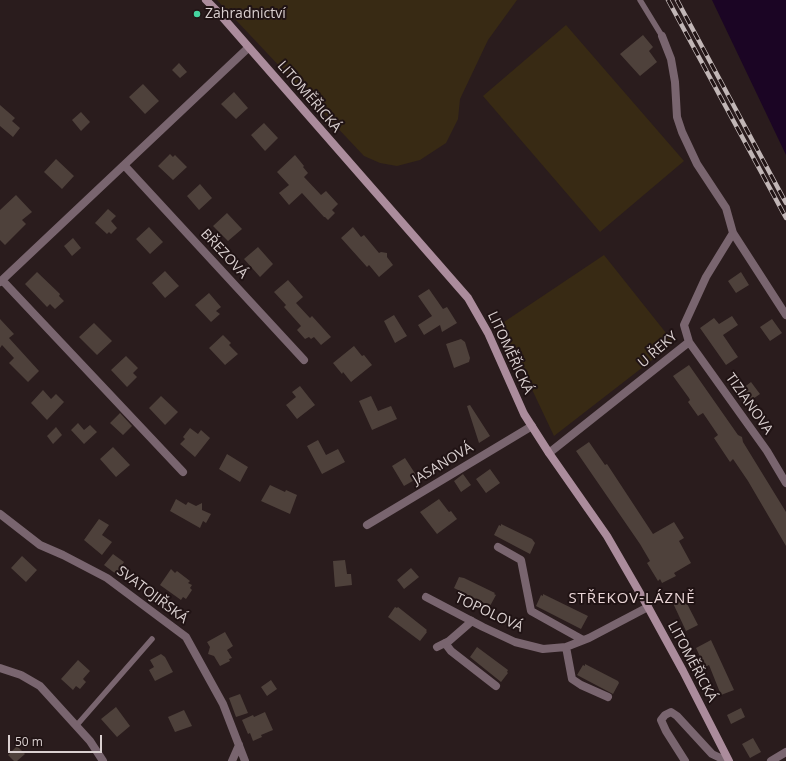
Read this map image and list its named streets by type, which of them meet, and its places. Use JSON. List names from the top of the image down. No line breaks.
{"streets":{"main road":["LITOMĚŘICKÁ"],"street":["BŘEZOVÁ","U ŘEKY","TIZIANOVA","JASANOVÁ","SVATOJIŘSKÁ","TOPOLOVÁ"]},"crossings":[["LITOMĚŘICKÁ","U ŘEKY"],["LITOMĚŘICKÁ","JASANOVÁ"],["LITOMĚŘICKÁ","TOPOLOVÁ"],["U ŘEKY","TIZIANOVA"]],"districts":["STŘEKOV-LÁZNĚ"],"places":["Zahradnictví"],"scale_bar":"50 m"}
